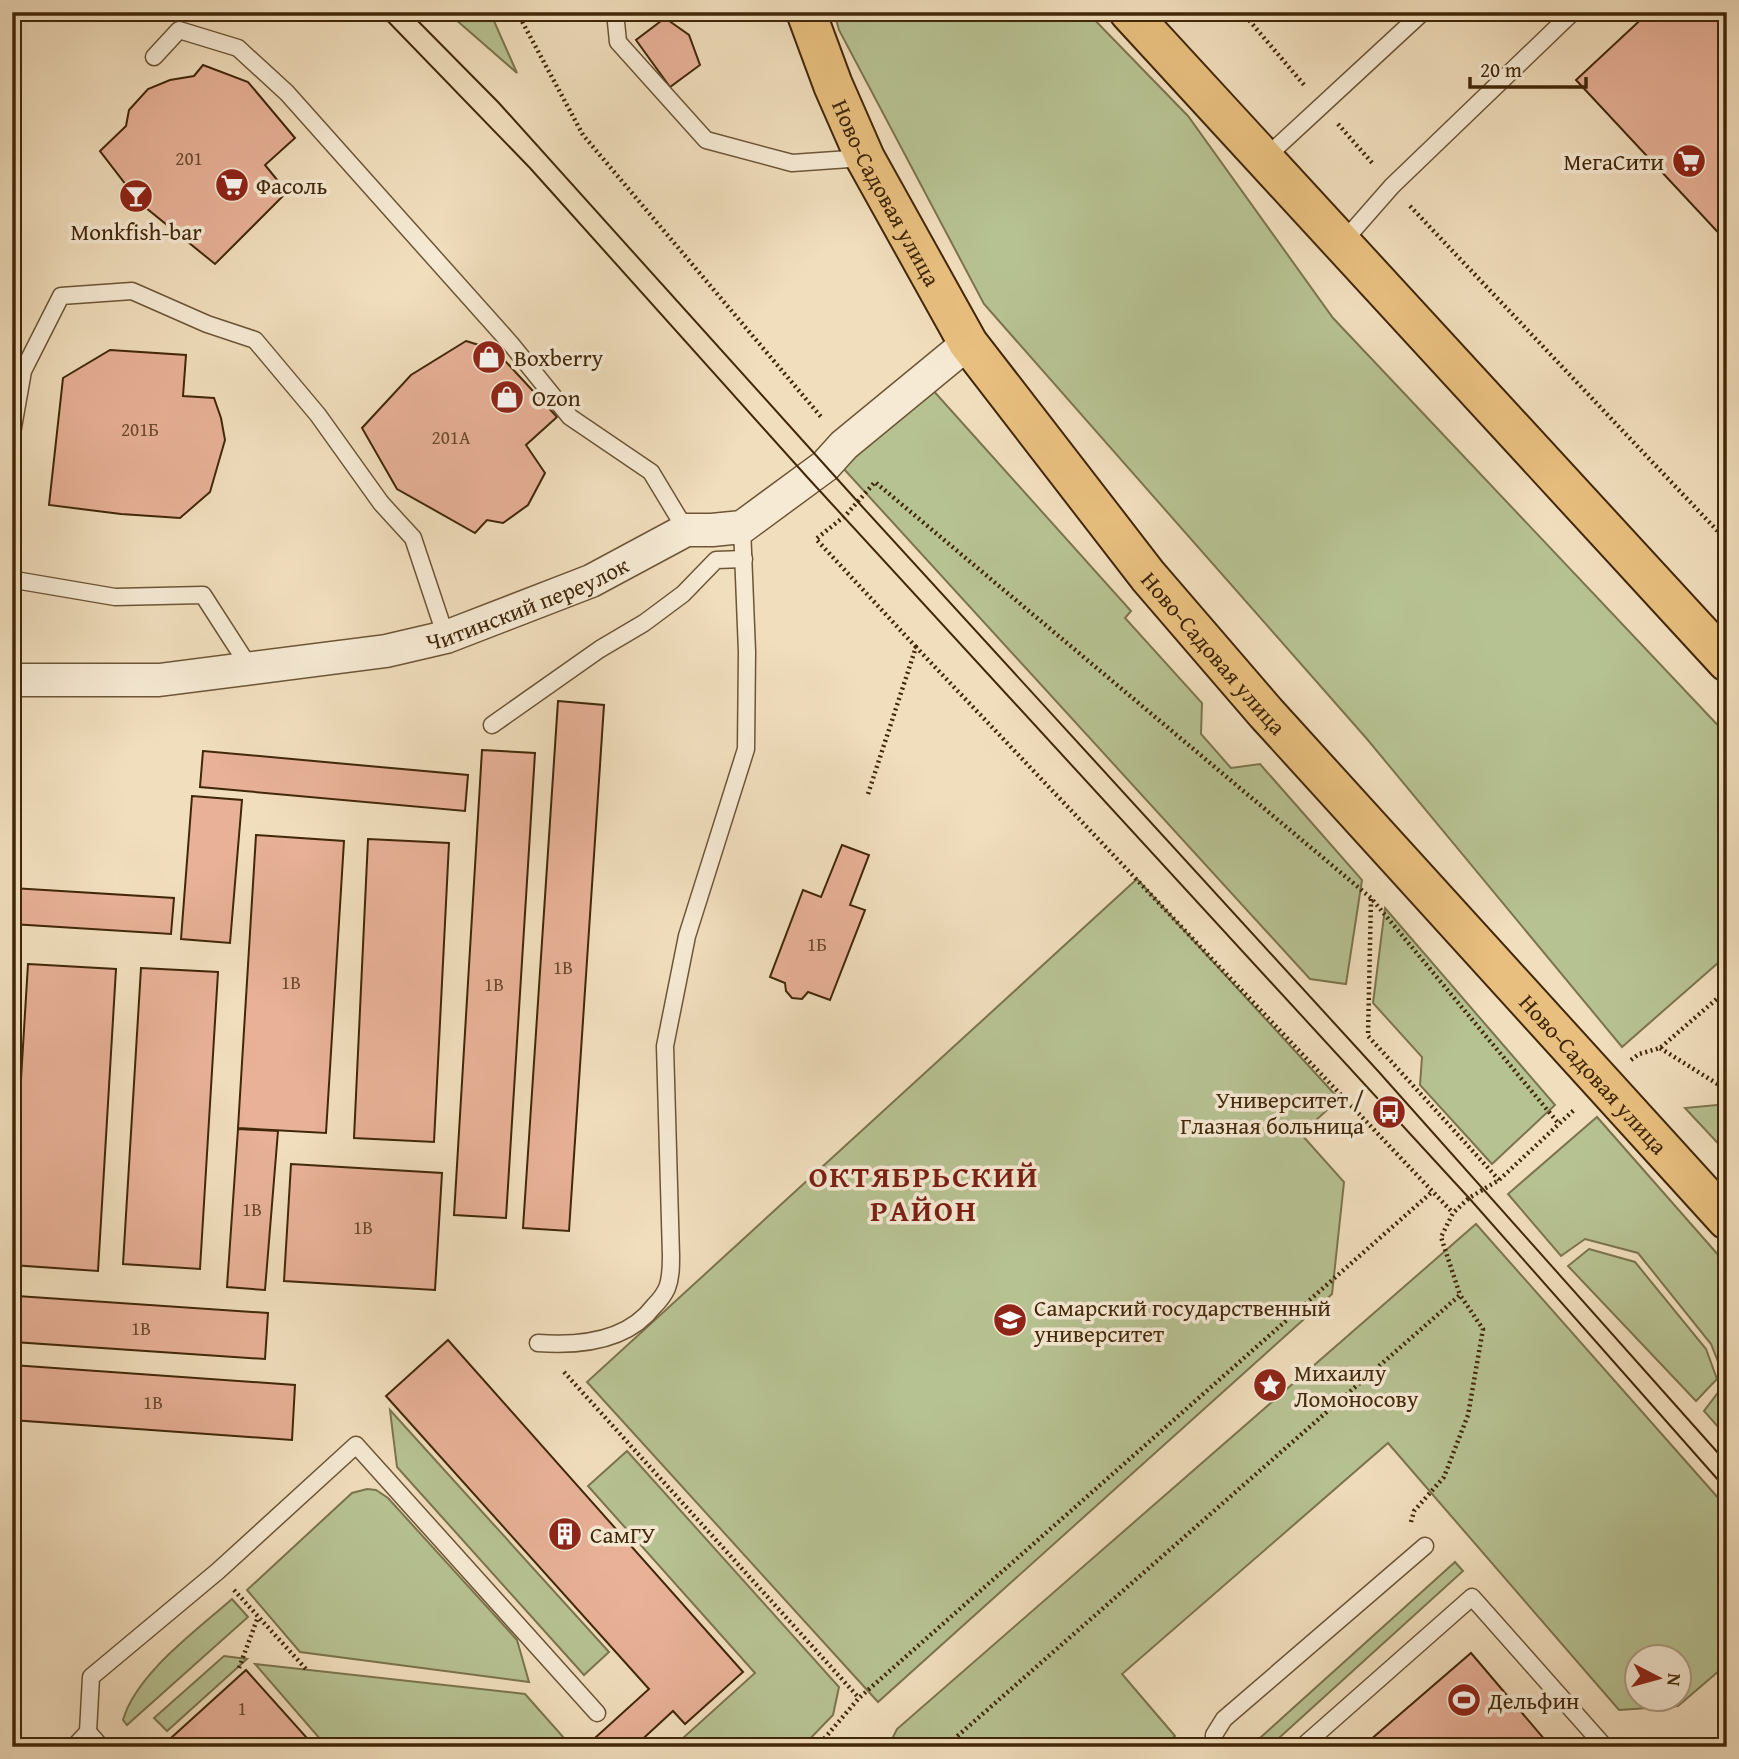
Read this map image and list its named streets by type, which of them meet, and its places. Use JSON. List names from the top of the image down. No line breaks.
{"streets":{"main road":["Ново-Садовая улица"],"street":["Читинский переулок"]},"districts":["ОКТЯБРЬСКИЙ РАЙОН"],"places":{"supermarket":["МегаСити","Фасоль"],"bar":["Monkfish-bar"],"shop":["Boxberry","Ozon"],"bus stop":["Университет / Глазная больница"],"school or university":["Самарский государственный университет"],"place":["Михаилу Ломоносову"],"building":["СамГУ"],"sports":["Дельфин"]},"house_numbers":["201","201Б","201А","1Б","1В","1В","1В","1В","1В","1В","1В","1"],"scale_bar":"20 m","north":"right"}
